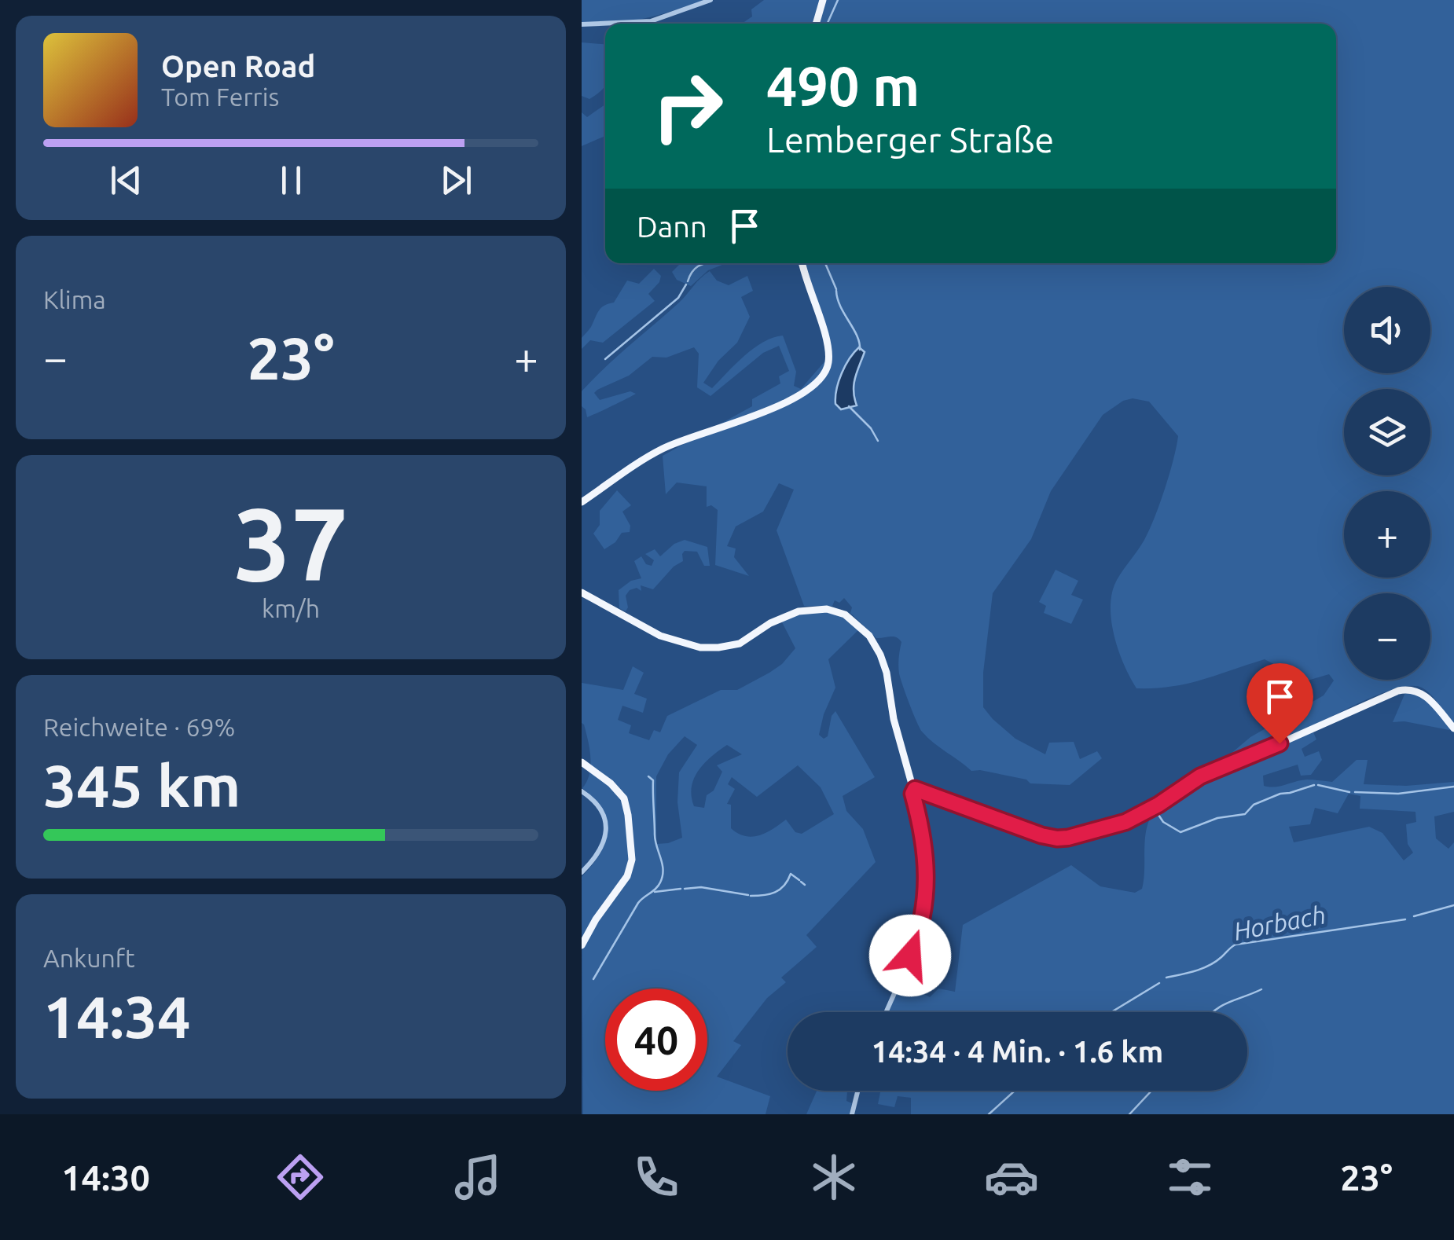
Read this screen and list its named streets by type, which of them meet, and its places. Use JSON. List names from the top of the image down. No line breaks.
{"water":["Horbach"],"page":{"turn":["490 m","Lemberger Straße"],"song":["Open Road","Tom Ferris"],"then":"Dann","tile":["Klima",["37","km/h"],["Reichweite · 69%","345 km"],["Ankunft","14:34"]],"map_buttons":["+","−"],"heat":["−","23°","+"],"limit":"40","trip":"14:34 · 4 Min. · 1.6 km","tabs":["14:30","23°"]}}
